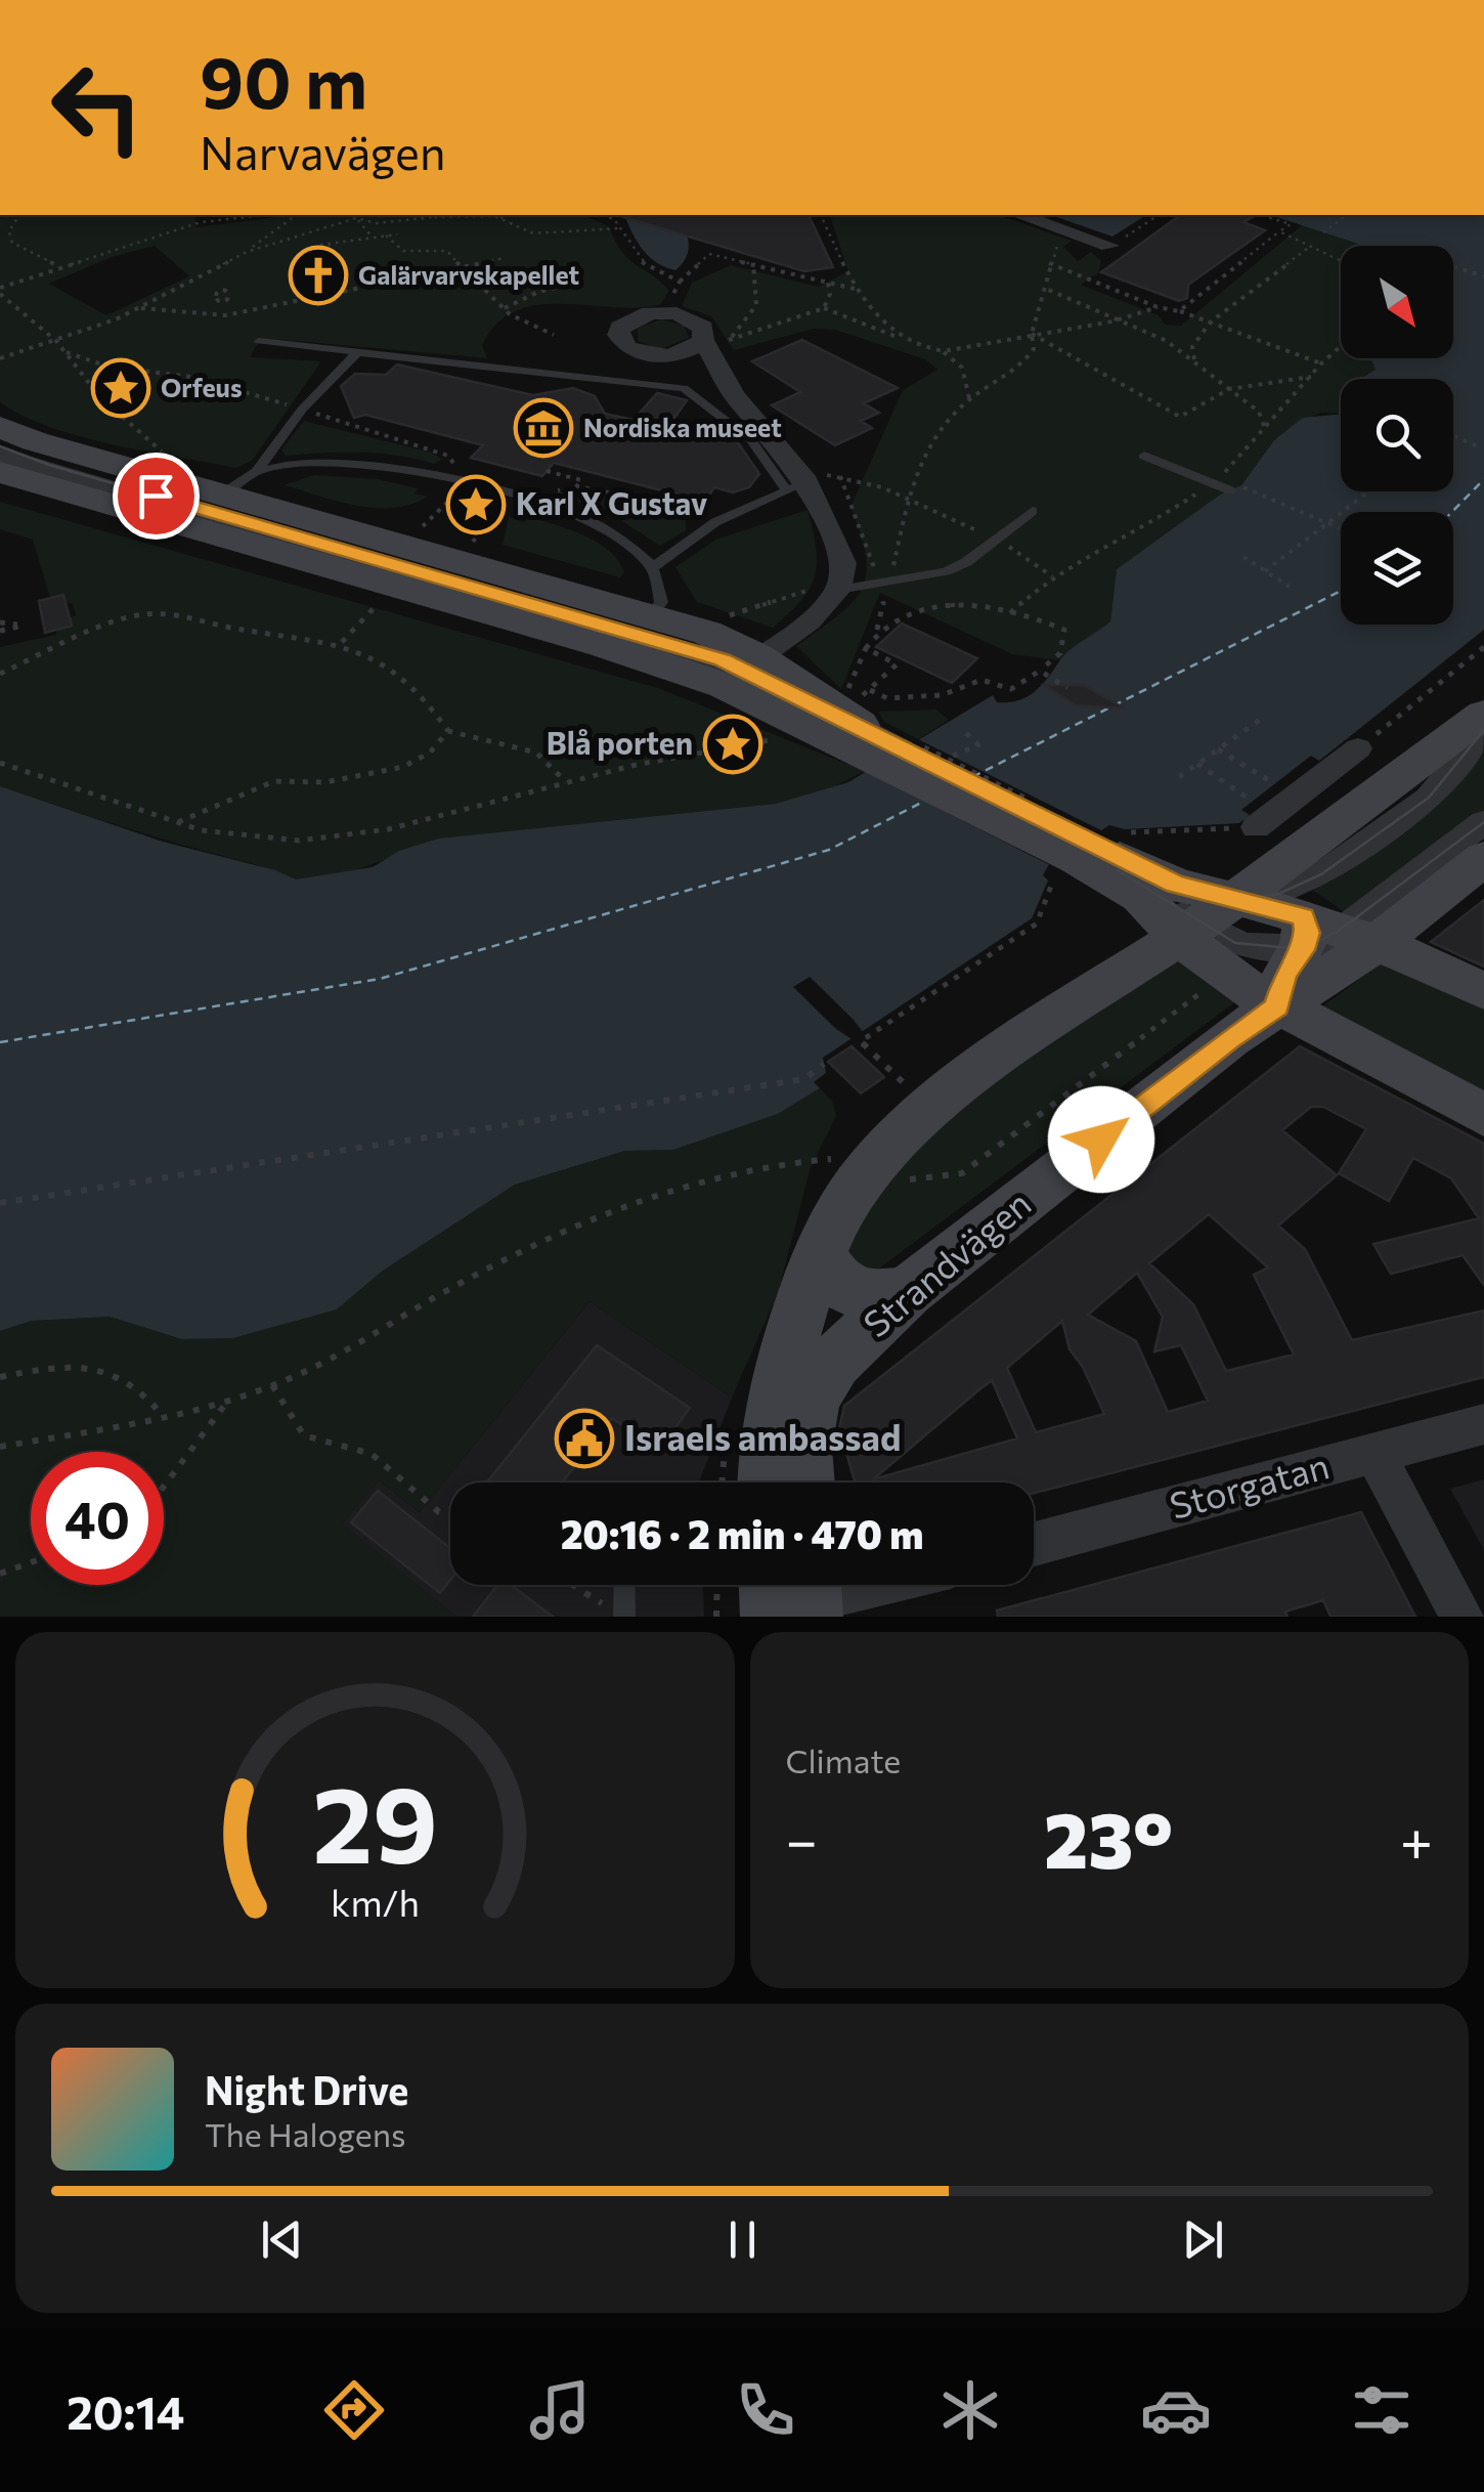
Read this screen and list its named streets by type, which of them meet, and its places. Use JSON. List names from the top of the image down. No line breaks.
{"streets":{"street":["Strandvägen","Storgatan"]},"places":{"church":["Galärvarvskapellet"],"place":["Orfeus","Karl X Gustav","Blå porten"],"museum":["Nordiska museet"],"public building":["Israels ambassad"]},"north":"bottom right","page":{"turn":["90 m","Narvavägen"],"limit":"40","trip":"20:16 · 2 min · 470 m","tile":"Climate","heat":["−","23°","+"],"song":["Night Drive","The Halogens"],"tabs":"20:14","gauge":["29","km/h"]}}
